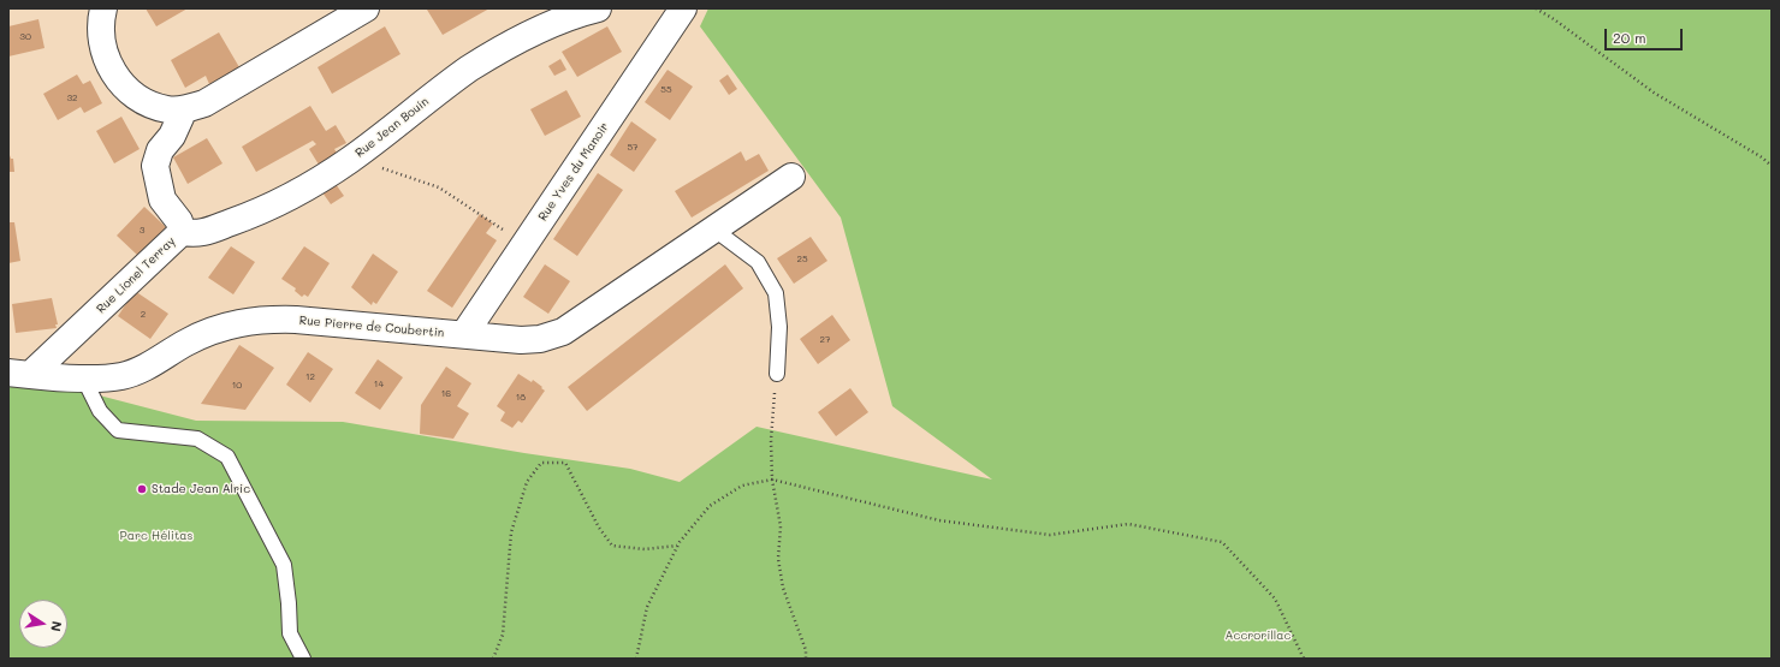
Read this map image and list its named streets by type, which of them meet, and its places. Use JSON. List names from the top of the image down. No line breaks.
{"streets":{"street":["Rue Jean Bouin","Rue Yves du Manoir","Rue Lionel Terray","Rue Pierre de Coubertin"]},"crossings":[["Rue Jean Bouin","Rue Lionel Terray"],["Rue Yves du Manoir","Rue Pierre de Coubertin"],["Rue Lionel Terray","Rue Pierre de Coubertin"]],"parks":["Parc Hélitas","Accrorillac"],"places":["Stade Jean Alric"],"house_numbers":["30","55","32","57","3","25","2","27","12","14","10","16","18"],"scale_bar":"20 m","north":"right"}
